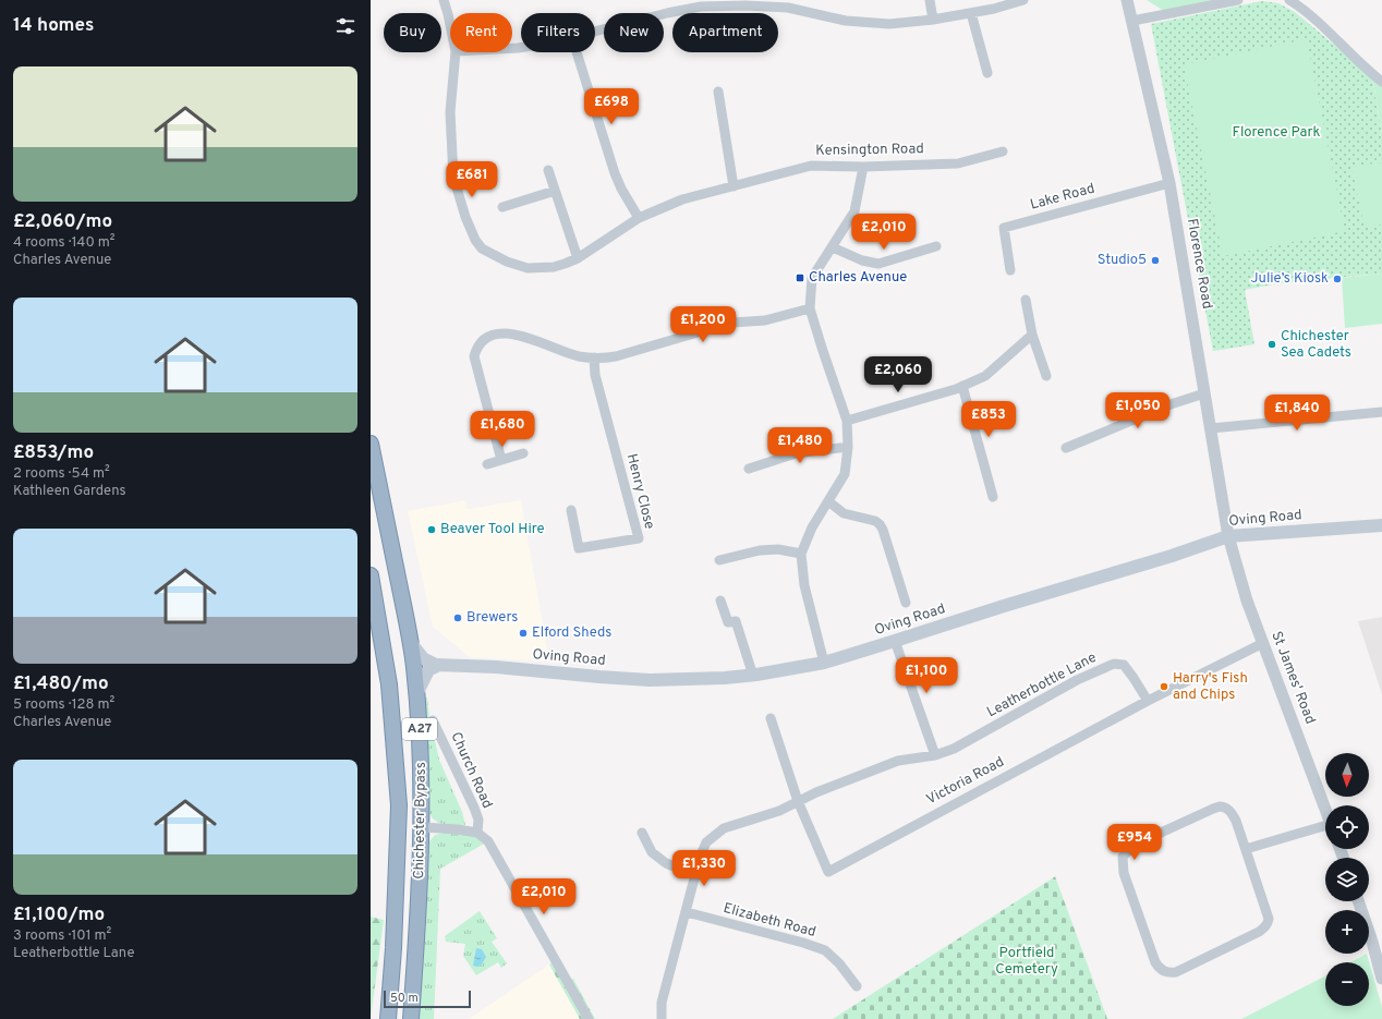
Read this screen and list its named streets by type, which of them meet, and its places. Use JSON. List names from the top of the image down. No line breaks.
{"streets":{"highway":["A27","Chichester Bypass"],"main road":["Oving Road"],"street":["Kensington Road","Lake Road","Florence Road","Henry Close","St James' Road","Leatherbottle Lane","Church Road","Victoria Road","Elizabeth Road"]},"crossings":[["Lake Road","Florence Road"],["Florence Road","Oving Road"],["Florence Road","St James' Road"],["Oving Road","St James' Road"],["Oving Road","Chichester Bypass"],["St James' Road","Victoria Road"],["Leatherbottle Lane","Victoria Road"]],"parks":["Florence Park","Portfield Cemetery"],"places":{"other":["Studio5","Julie’s Kiosk","Chichester Sea Cadets","Beaver Tool Hire","Brewers","Elford Sheds","Harry's Fish and Chips"],"transit":["Charles Avenue"]},"scale_bar":"50 m","north":"bottom","page":{"heading":"14 homes","chip":["Buy","Rent","Filters","New","Apartment"],"list":[{"name":"£2,060/mo","note":"4 rooms · 140 m² · Charles Avenue"},{"name":"£853/mo","note":"2 rooms · 54 m² · Kathleen Gardens"},{"name":"£1,480/mo","note":"5 rooms · 128 m² · Charles Avenue"},{"name":"£1,100/mo","note":"3 rooms · 101 m² · Leatherbottle Lane"}],"price":["£698","£681","£2,010","£1,200","£2,060","£1,050","£1,840","£853","£1,680","£1,480","£1,100","£954","£1,330","£2,010"],"map_buttons":["+","−"],"scale":"50 m"}}
